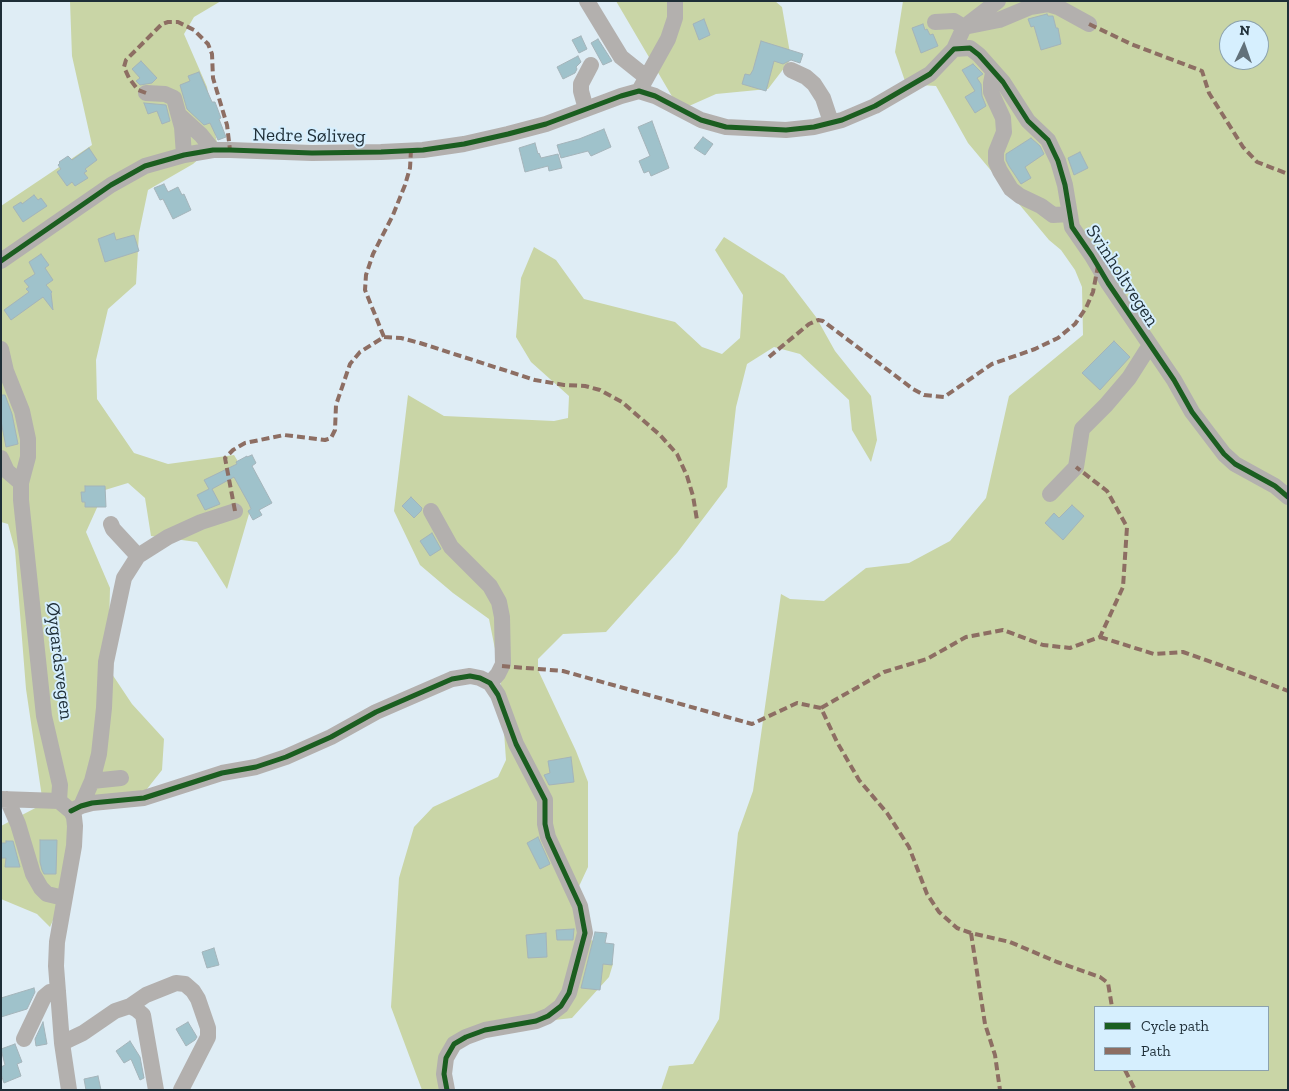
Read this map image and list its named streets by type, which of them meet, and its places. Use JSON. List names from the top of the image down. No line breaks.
{"streets":{"street":["Nedre Søliveg","Svinholtvegen","Øygardsvegen"]},"legend":["Cycle path","Path"],"north":"top"}
